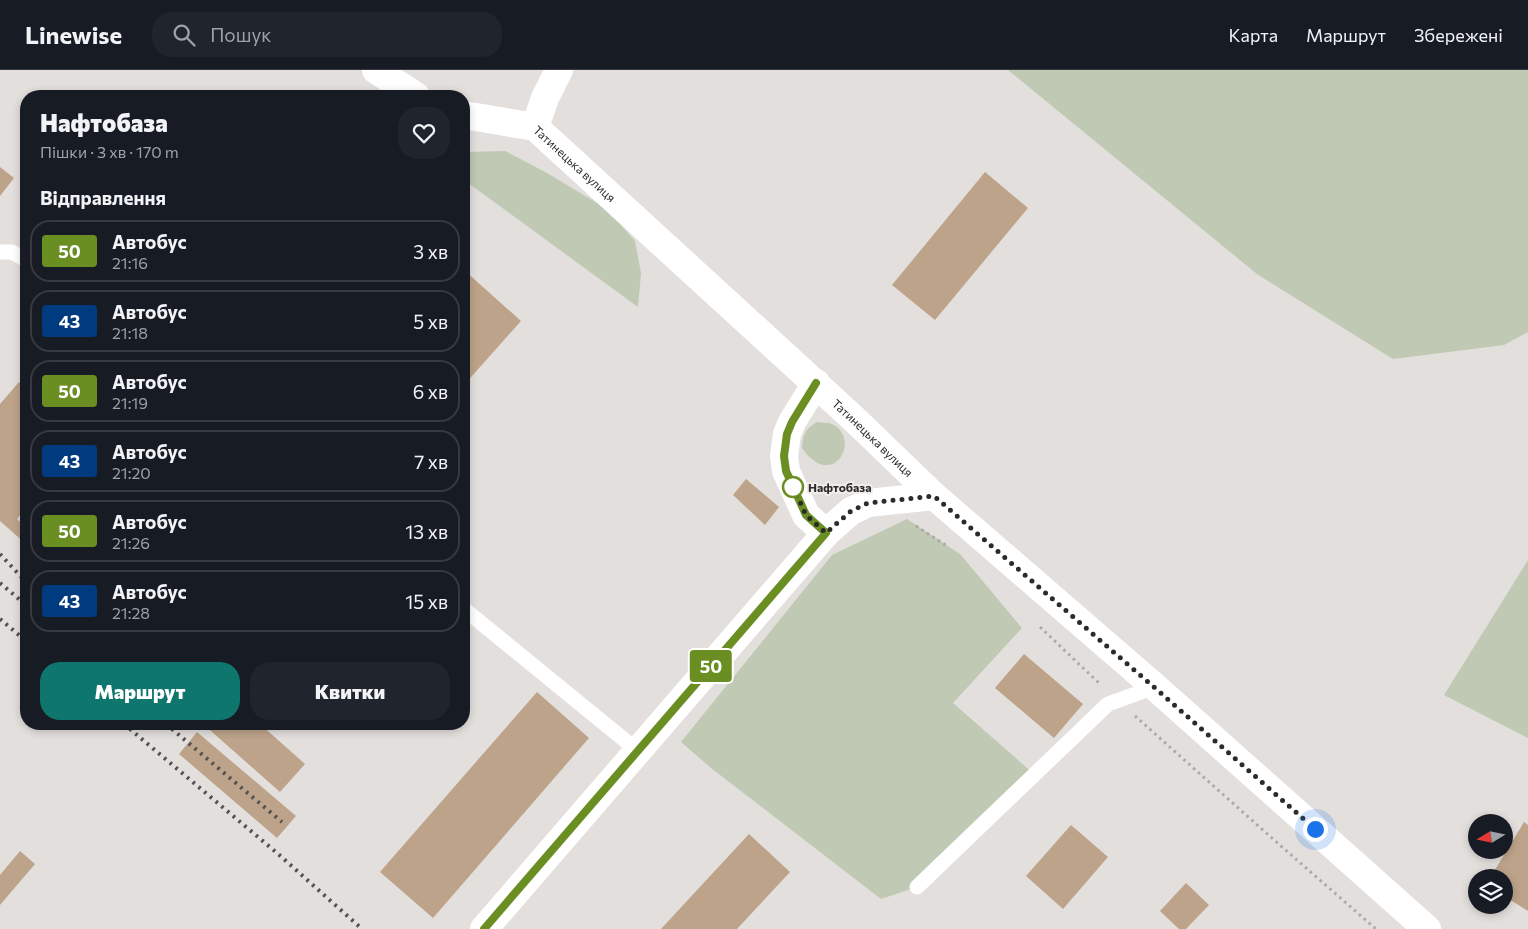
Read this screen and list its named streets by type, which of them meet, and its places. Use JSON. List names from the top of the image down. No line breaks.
{"streets":{"street":["Татинецька вулиця"]},"places":["Нафтобаза"],"lines":["bus line 50"],"north":"left","page":{"header":"Linewise","search":"Пошук","nav":["Карта","Маршрут","Збережені"],"on_map":"50","heading":[["Нафтобаза","Пішки · 3 хв · 170 m"],"Відправлення"],"list":[{"mark":"50","name":"Автобус","note":"21:16","value":"3 хв"},{"mark":"43","name":"Автобус","note":"21:18","value":"5 хв"},{"mark":"50","name":"Автобус","note":"21:19","value":"6 хв"},{"mark":"43","name":"Автобус","note":"21:20","value":"7 хв"},{"mark":"50","name":"Автобус","note":"21:26","value":"13 хв"},{"mark":"43","name":"Автобус","note":"21:28","value":"15 хв"}],"buttons":["Маршрут","Квитки"]}}
